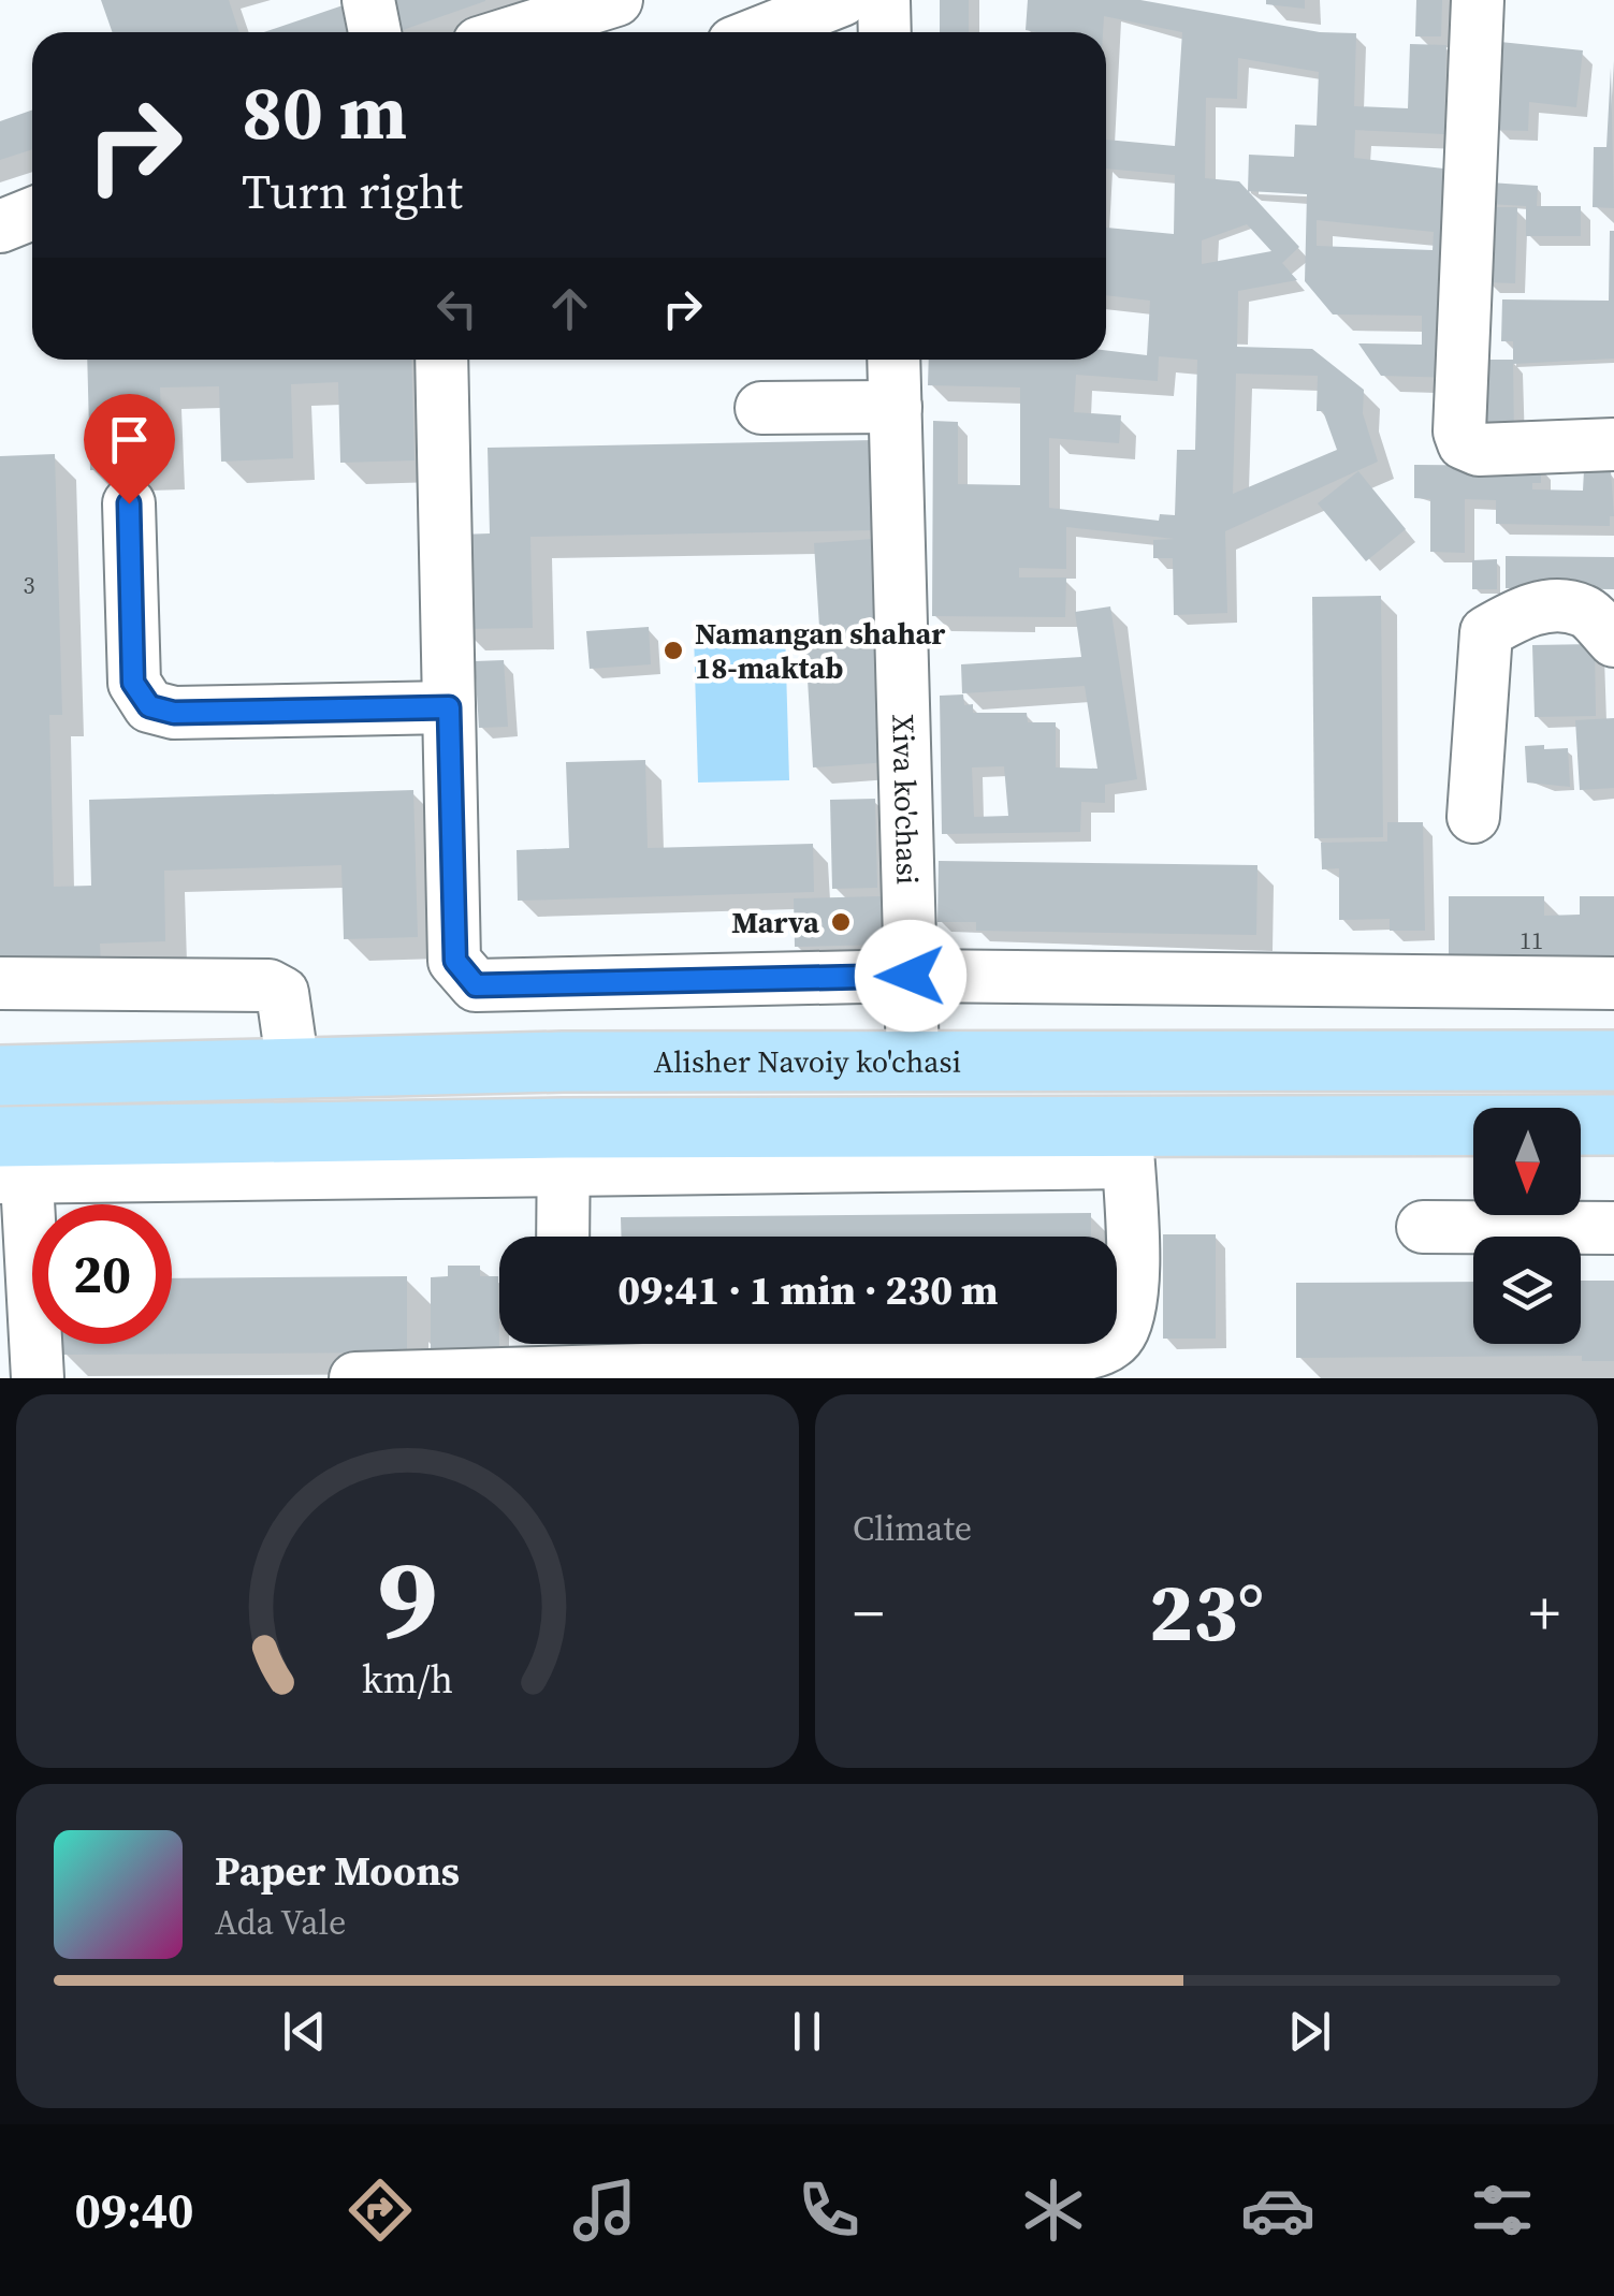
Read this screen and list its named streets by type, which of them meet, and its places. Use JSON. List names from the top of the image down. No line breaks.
{"streets":{"main road":["Alisher Navoiy ko'chasi"],"street":["Xiva ko'chasi"]},"crossings":[["Xiva ko'chasi","Alisher Navoiy ko'chasi"]],"places":["Namangan shahar 18-maktab","Marva"],"house_numbers":["3","11"],"north":"bottom","page":{"turn":["80 m","Turn right"],"limit":"20","trip":"09:41 · 1 min · 230 m","tile":"Climate","heat":["−","23°","+"],"song":["Paper Moons","Ada Vale"],"tabs":"09:40","gauge":["9","km/h"]}}
